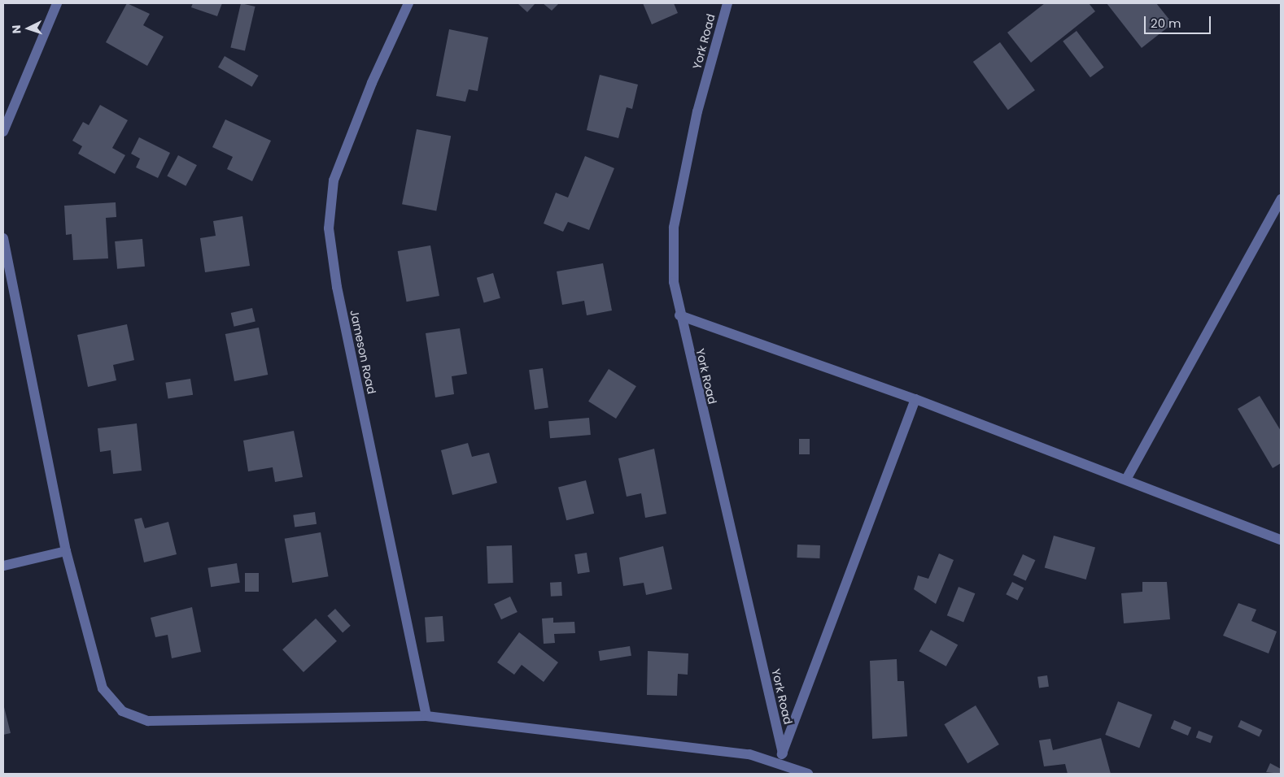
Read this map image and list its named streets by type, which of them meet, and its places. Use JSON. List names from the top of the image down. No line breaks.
{"streets":{"street":["York Road","Jameson Road"]},"scale_bar":"20 m","north":"left"}
